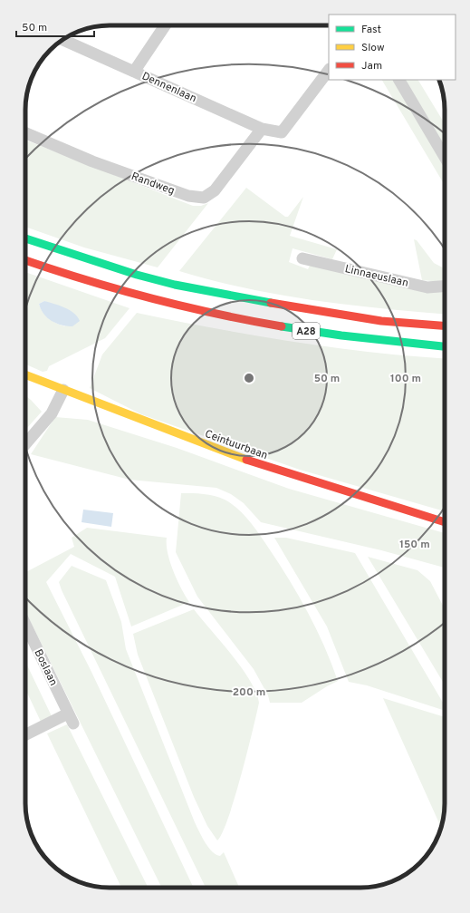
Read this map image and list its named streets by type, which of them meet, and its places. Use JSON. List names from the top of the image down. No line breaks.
{"streets":{"main road":["A28","Ceintuurbaan"],"street":["Dennenlaan","Randweg","Linnaeuslaan","Boslaan"]},"crossings":[["Dennenlaan","Randweg"]],"legend":["Fast","Slow","Jam"],"scale_bar":"50 m","rings":["50 m","100 m","150 m","200 m"]}
